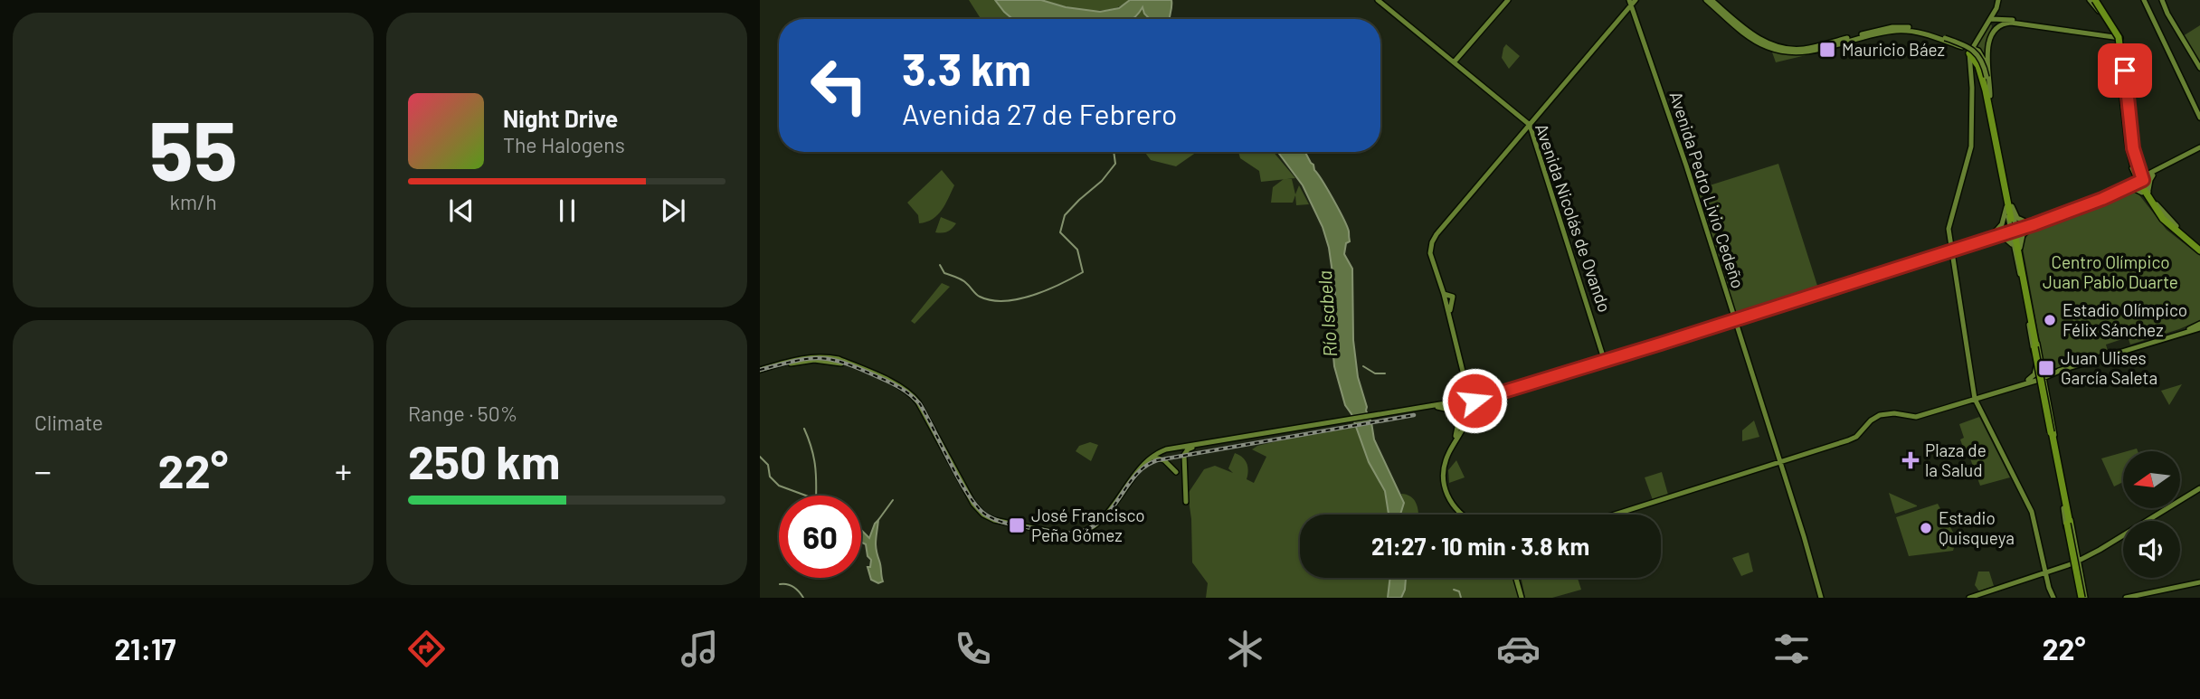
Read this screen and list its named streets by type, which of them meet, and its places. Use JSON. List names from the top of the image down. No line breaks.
{"streets":{"main road":["Avenida Pedro Livio Cedeño","Avenida Nicolás de Ovando"]},"water":["Río Isabela"],"parks":["Centro Olímpico Juan Pablo Duarte"],"places":{"transit":["Mauricio Báez","Juan Ulises García Saleta","José Francisco Peña Gómez"],"other":["Estadio Olímpico Félix Sánchez","Estadio Quisqueya"],"health":["Plaza de la Salud"]},"north":"left","page":{"tile":[["55","km/h"],"Climate",["Range · 50%","250 km"]],"turn":["3.3 km","Avenida 27 de Febrero"],"song":["Night Drive","The Halogens"],"heat":["−","22°","+"],"limit":"60","trip":"21:27 · 10 min · 3.8 km","tabs":["21:17","22°"]}}
